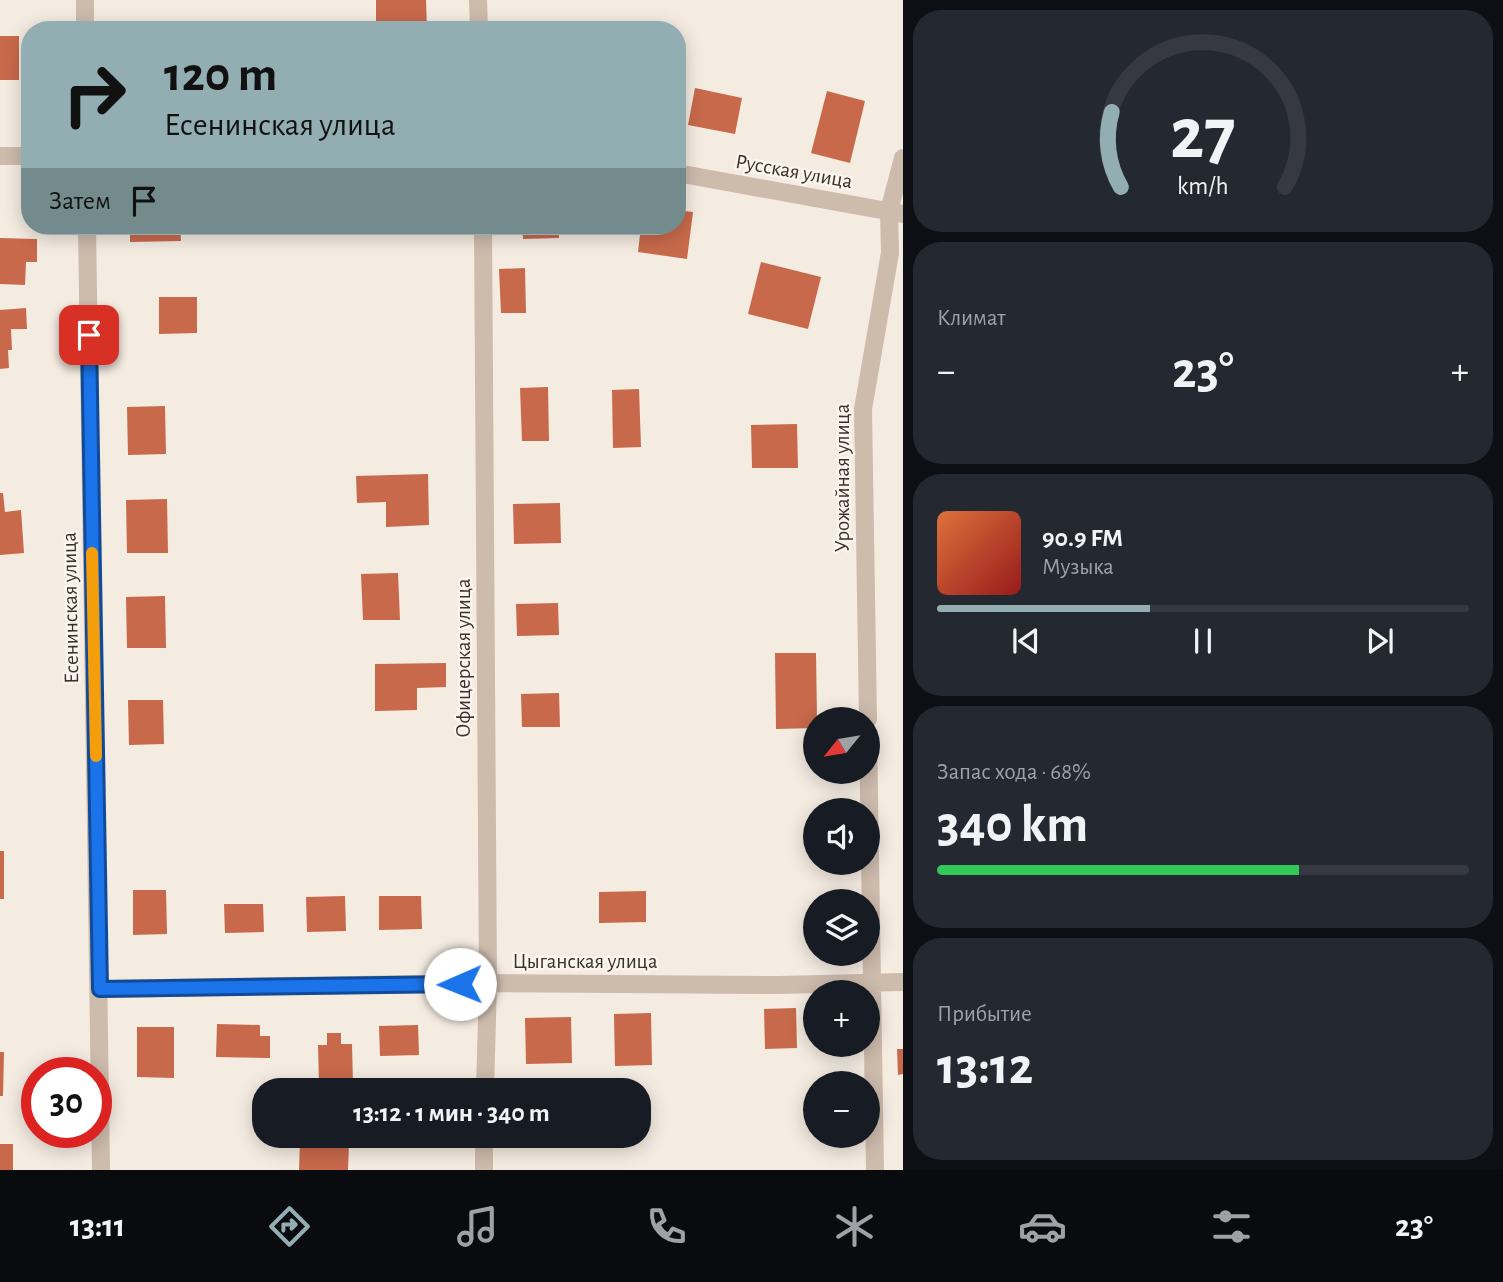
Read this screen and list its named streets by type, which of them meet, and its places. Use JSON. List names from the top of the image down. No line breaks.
{"streets":{"street":["Русская улица","Урожайная улица","Есенинская улица","Офицерская улица","Цыганская улица"]},"crossings":[["Русская улица","Урожайная улица"],["Есенинская улица","Цыганская улица"],["Офицерская улица","Цыганская улица"]],"north":"bottom left","page":{"turn":["120 m","Есенинская улица"],"then":"Затем","tile":["Климат",["Запас хода · 68%","340 km"],["Прибытие","13:12"]],"heat":["−","23°","+"],"song":["90.9 FM","Музыка"],"map_buttons":["+","−"],"limit":"30","trip":"13:12 · 1 мин · 340 m","tabs":["13:11","23°"],"gauge":["27","km/h"]}}
